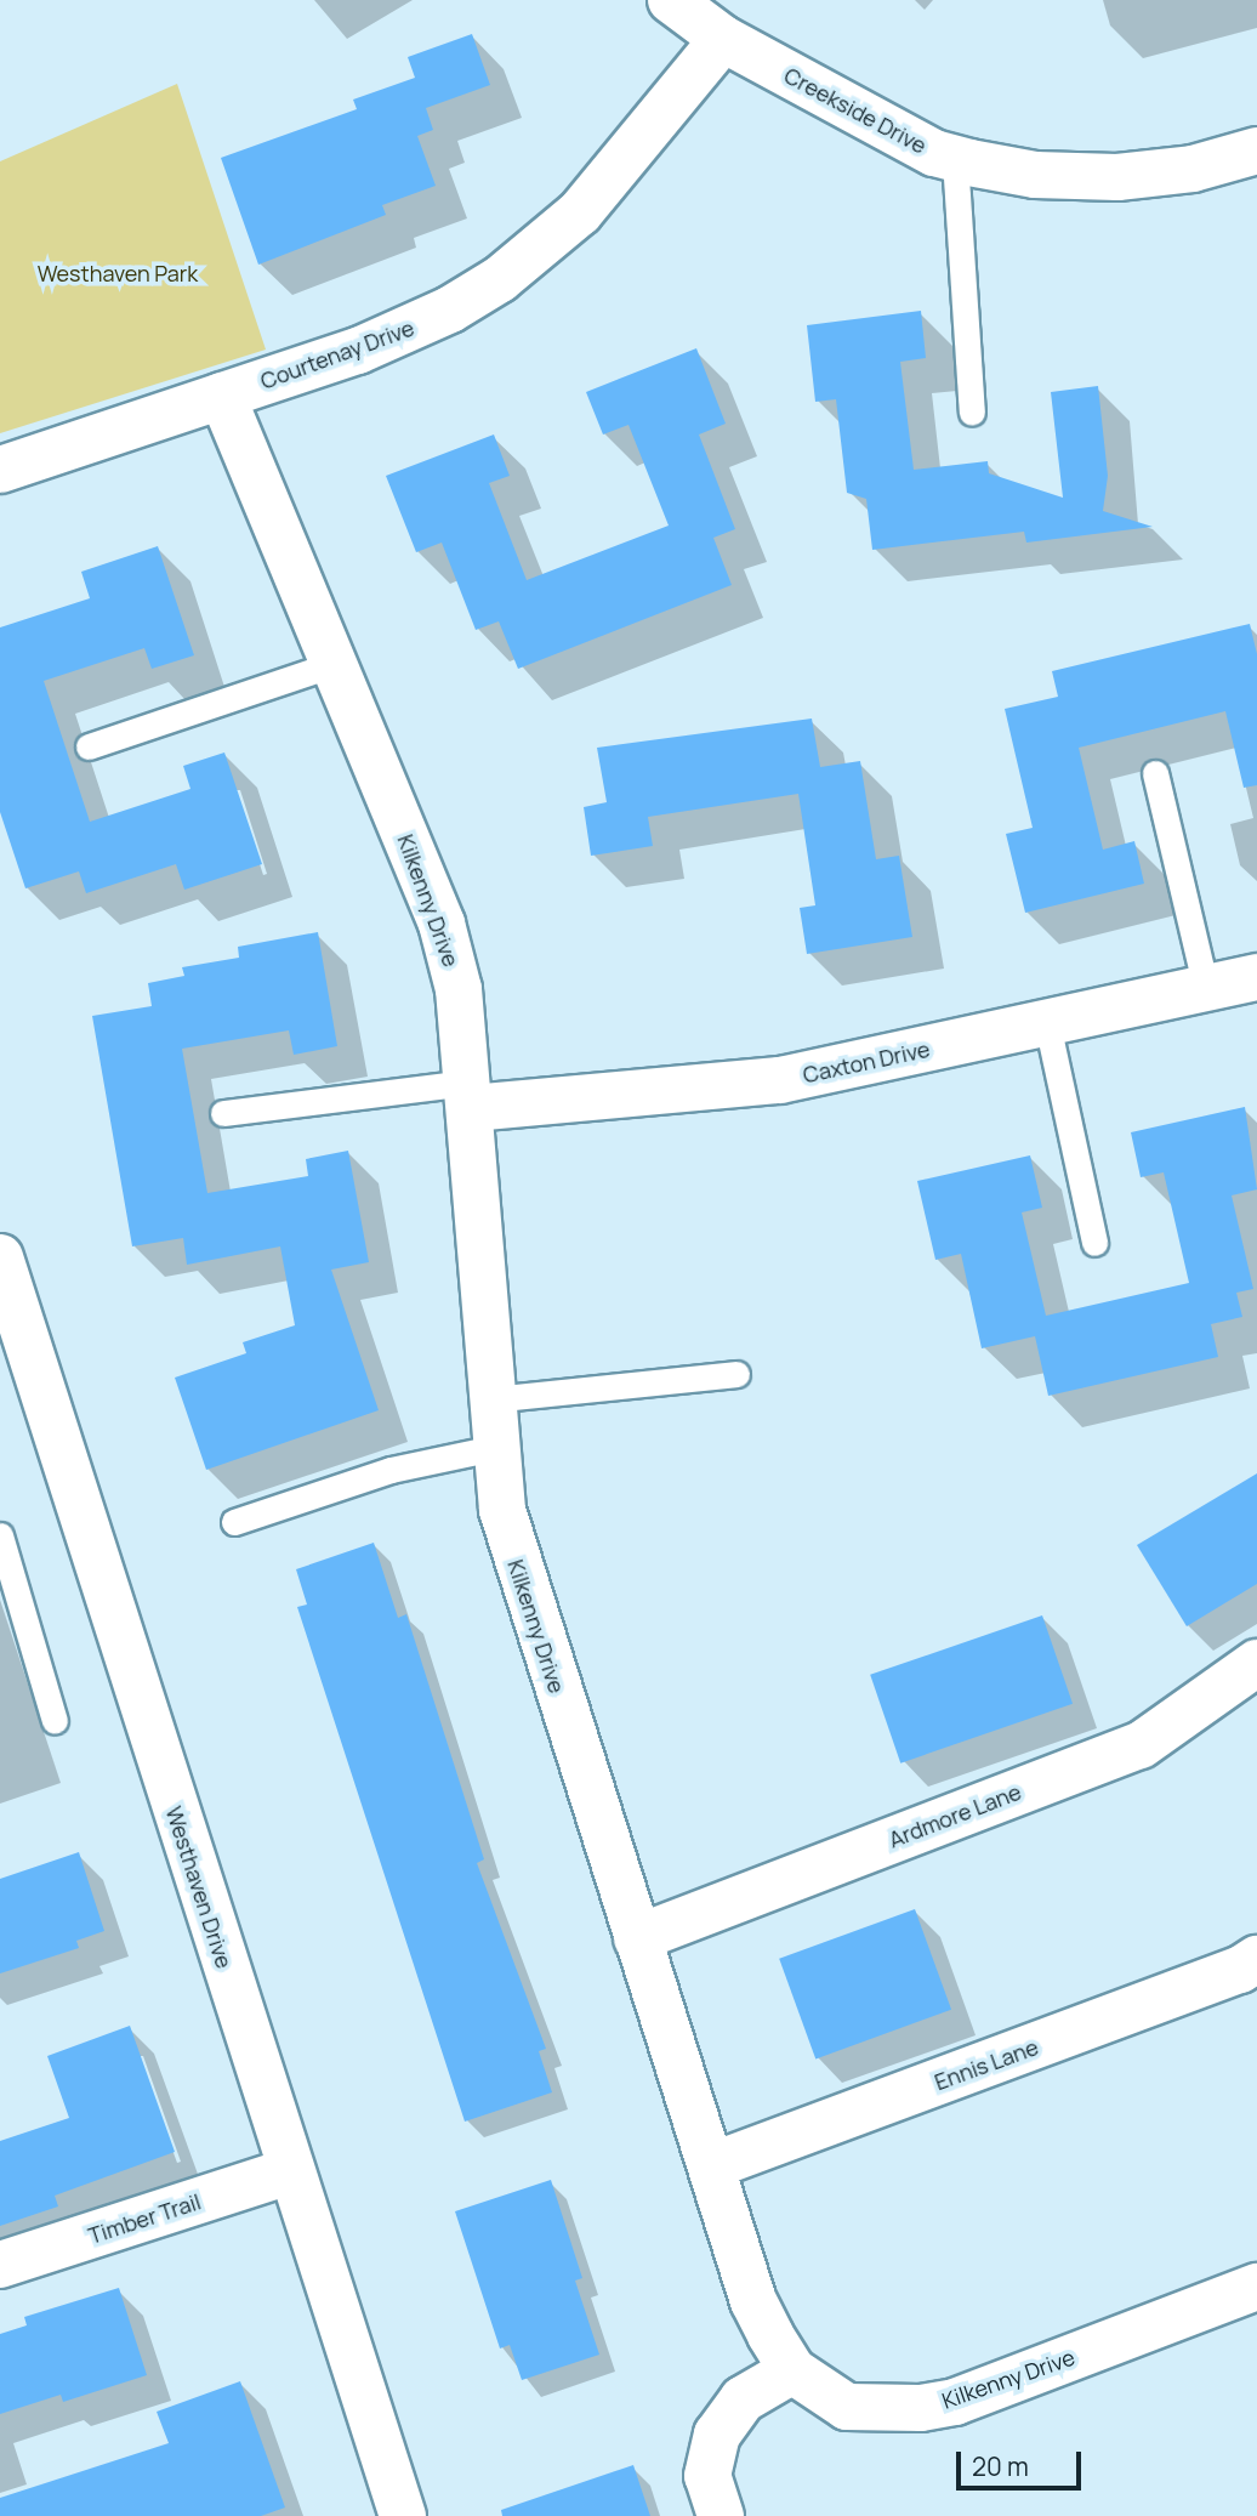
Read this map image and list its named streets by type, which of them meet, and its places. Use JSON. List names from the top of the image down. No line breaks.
{"streets":{"street":["Creekside Drive","Courtenay Drive","Kilkenny Drive","Caxton Drive","Ardmore Lane","Westhaven Drive","Ennis Lane","Timber Trail"]},"crossings":[["Creekside Drive","Courtenay Drive"],["Courtenay Drive","Kilkenny Drive"],["Kilkenny Drive","Caxton Drive"],["Kilkenny Drive","Ardmore Lane"],["Kilkenny Drive","Ennis Lane"],["Westhaven Drive","Timber Trail"]],"parks":["Westhaven Park"],"scale_bar":"20 m"}
